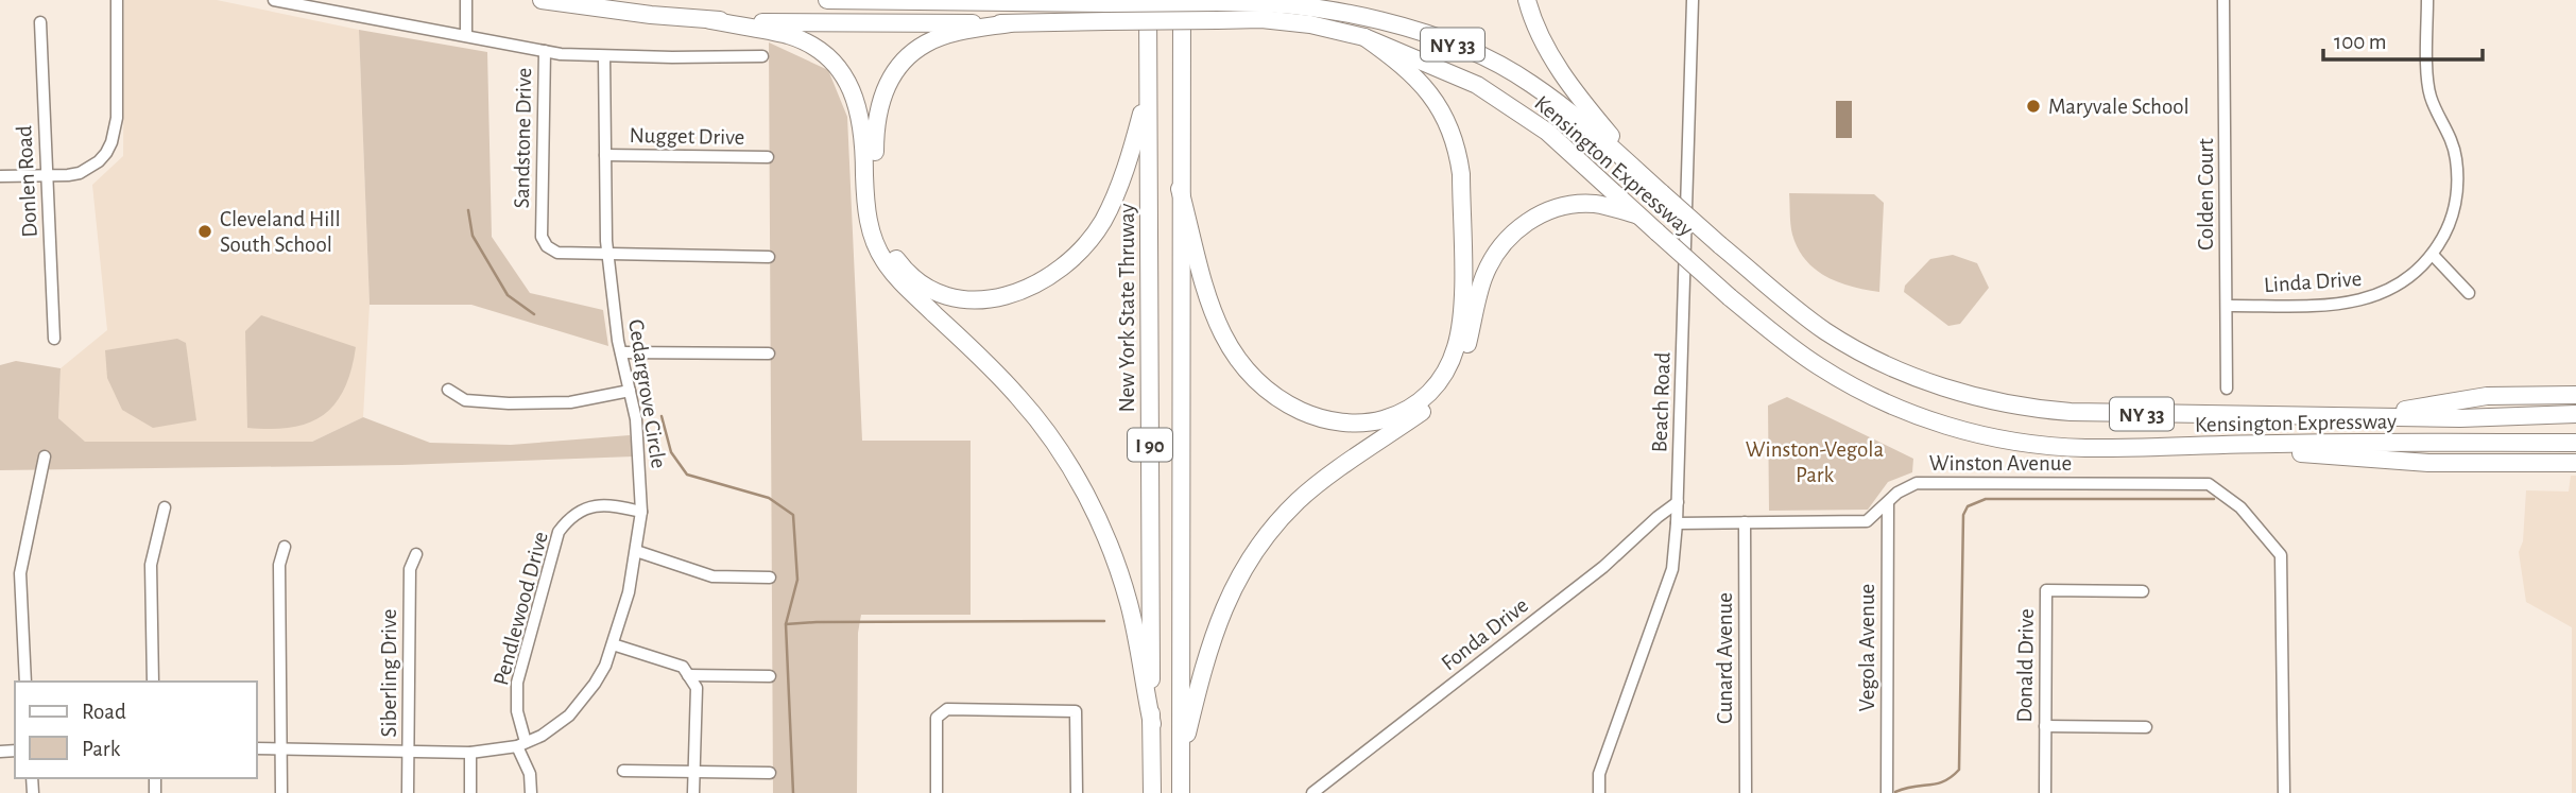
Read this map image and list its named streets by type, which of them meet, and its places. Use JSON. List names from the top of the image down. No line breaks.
{"streets":{"highway":["NY 33","Kensington Expressway","New York State Thruway","I 90"],"street":["Nugget Drive","Sandstone Drive","Donlen Road","Colden Court","Linda Drive","Cedargrove Circle","Beach Road","Winston Avenue","Pendlewood Drive","Fonda Drive","Vegola Avenue","Cunard Avenue","Donald Drive","Siberling Drive"]},"crossings":[["Nugget Drive","Cedargrove Circle"],["Sandstone Drive","Cedargrove Circle"],["Colden Court","Linda Drive"],["Cedargrove Circle","Pendlewood Drive"],["Cedargrove Circle","Siberling Drive"],["Beach Road","Winston Avenue"],["Beach Road","Fonda Drive"],["Winston Avenue","Vegola Avenue"],["Winston Avenue","Cunard Avenue"]],"parks":["Winston-Vegola Park"],"places":["Maryvale School","Cleveland Hill South School"],"legend":["Road","Park"],"scale_bar":"100 m"}
